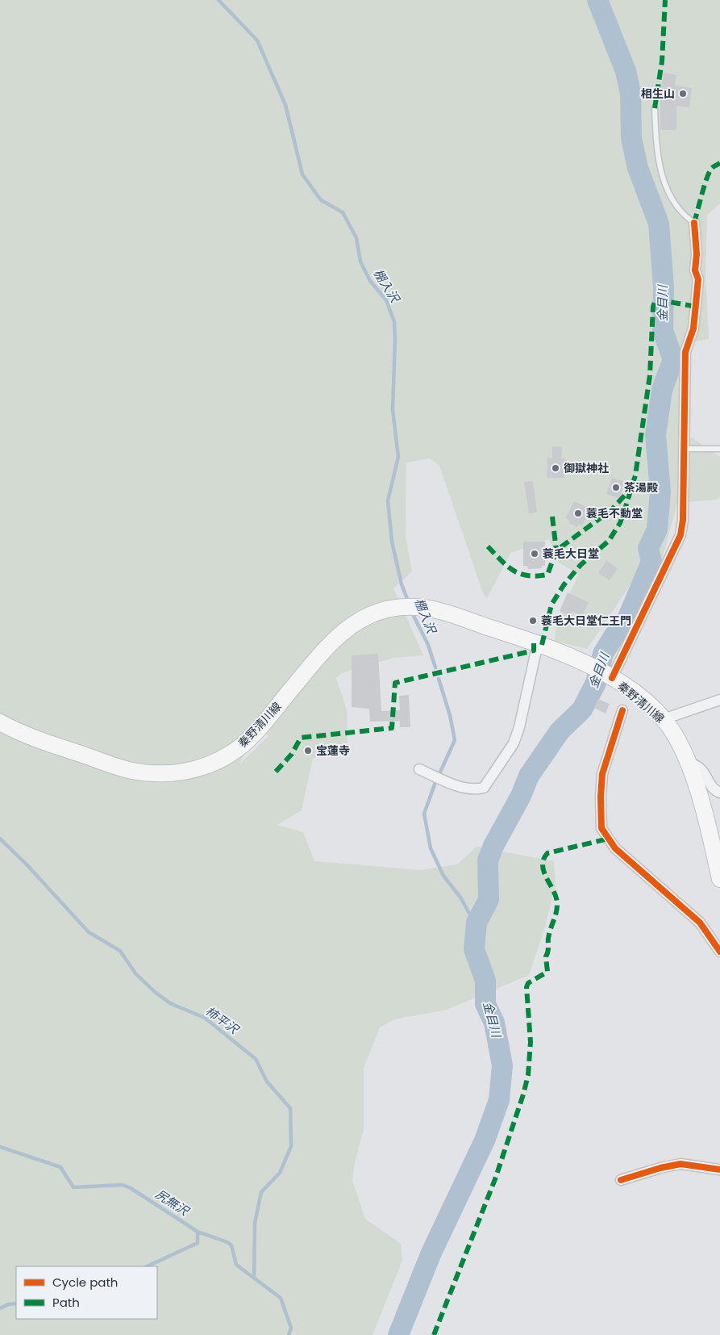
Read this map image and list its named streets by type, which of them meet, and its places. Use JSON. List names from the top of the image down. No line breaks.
{"streets":{"main road":["秦野清川線"]},"water":["棚入沢","金目川","柿平沢","尻無沢"],"places":["相生山","御獄神社","茶湯殿","蓑毛不動堂","蓑毛大日堂","蓑毛大日堂仁王門","宝蓮寺"],"legend":["Cycle path","Path"]}
